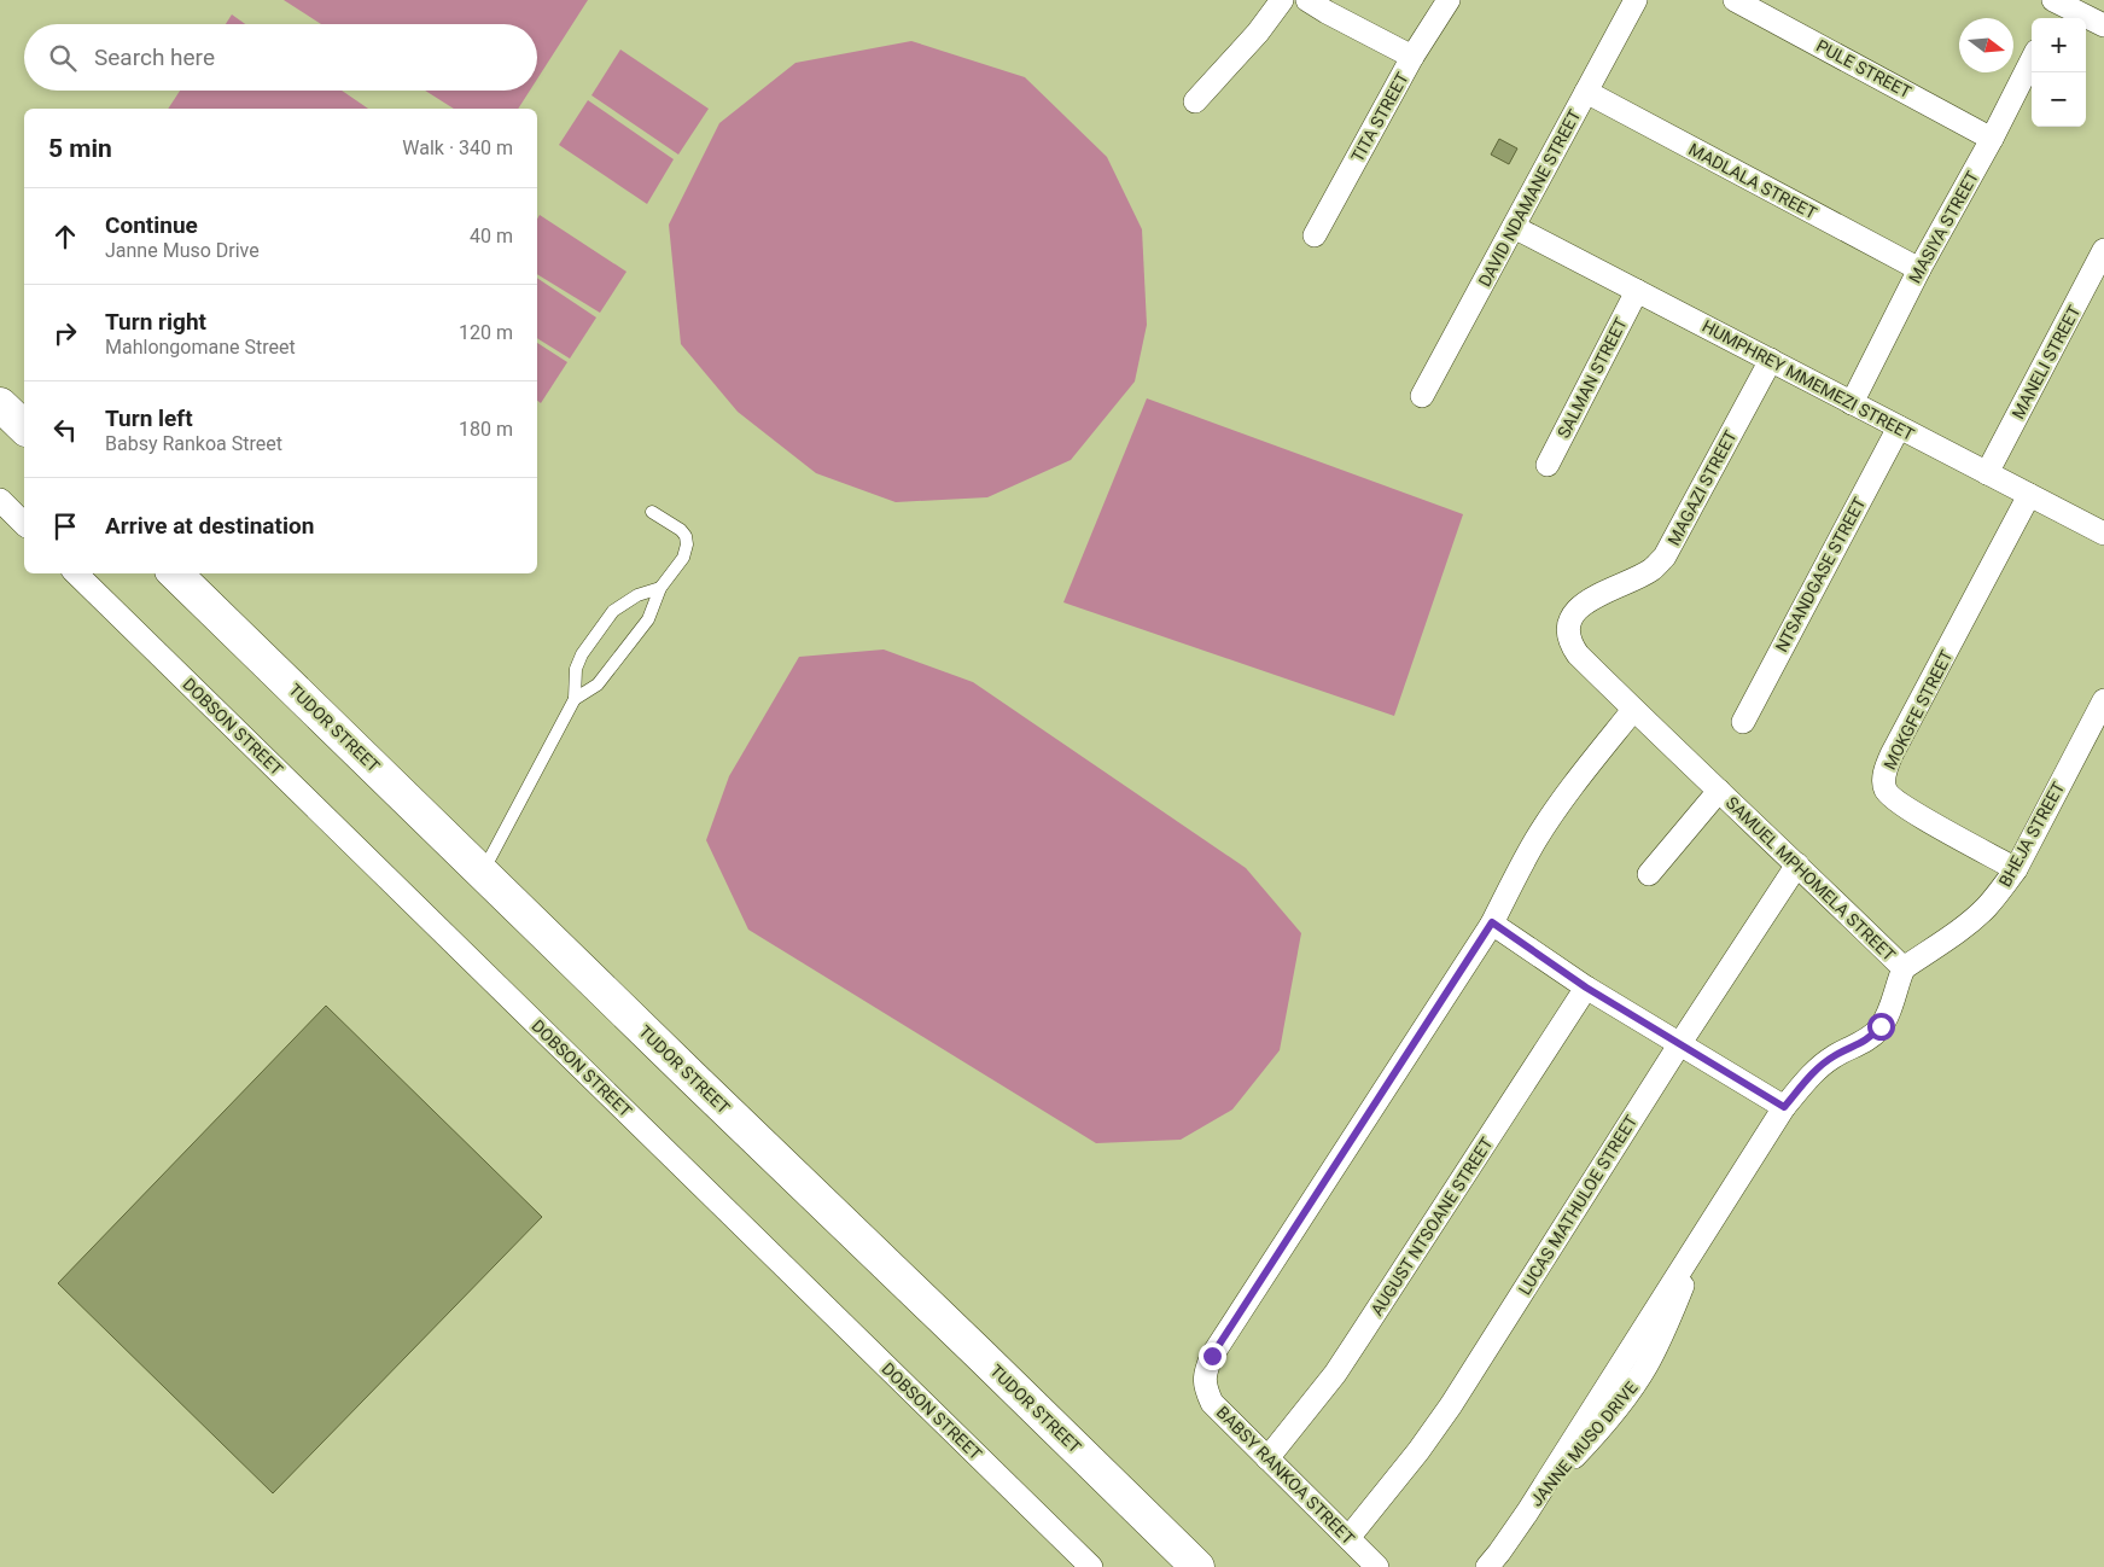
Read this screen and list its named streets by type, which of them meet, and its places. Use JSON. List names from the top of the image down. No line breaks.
{"streets":{"street":["PULE STREET","TITA STREET","MADLALA STREET","DAVID NDAMANE STREET","MASIYA STREET","MANELI STREET","SALMAN STREET","HUMPHREY MMEMEZI STREET","MAGAZI STREET","NTSANDGASE STREET","MOKGFE STREET","DOBSON STREET","TUDOR STREET","BHEJA STREET","SAMUEL MPHOMELA STREET","LUCAS MATHULOE STREET","AUGUST NTSOANE STREET","JANNE MUSO DRIVE","BABSY RANKOA STREET"]},"crossings":[["PULE STREET","MASIYA STREET"],["MADLALA STREET","DAVID NDAMANE STREET"],["MADLALA STREET","MASIYA STREET"],["DAVID NDAMANE STREET","HUMPHREY MMEMEZI STREET"],["MASIYA STREET","HUMPHREY MMEMEZI STREET"],["MANELI STREET","HUMPHREY MMEMEZI STREET"],["SALMAN STREET","HUMPHREY MMEMEZI STREET"],["HUMPHREY MMEMEZI STREET","MAGAZI STREET"],["HUMPHREY MMEMEZI STREET","NTSANDGASE STREET"],["HUMPHREY MMEMEZI STREET","MOKGFE STREET"],["MAGAZI STREET","SAMUEL MPHOMELA STREET"],["MOKGFE STREET","BHEJA STREET"],["BHEJA STREET","SAMUEL MPHOMELA STREET"],["BHEJA STREET","JANNE MUSO DRIVE"],["SAMUEL MPHOMELA STREET","LUCAS MATHULOE STREET"],["SAMUEL MPHOMELA STREET","JANNE MUSO DRIVE"],["SAMUEL MPHOMELA STREET","BABSY RANKOA STREET"],["LUCAS MATHULOE STREET","BABSY RANKOA STREET"],["AUGUST NTSOANE STREET","BABSY RANKOA STREET"]],"north":"right","page":{"map_buttons":["+","−"],"search":"Search here","heading":["5 min","Walk · 340 m"],"list":[["Continue","Janne Muso Drive","40 m"],["Turn right","Mahlongomane Street","120 m"],["Turn left","Babsy Rankoa Street","180 m"],"Arrive at destination"]}}
